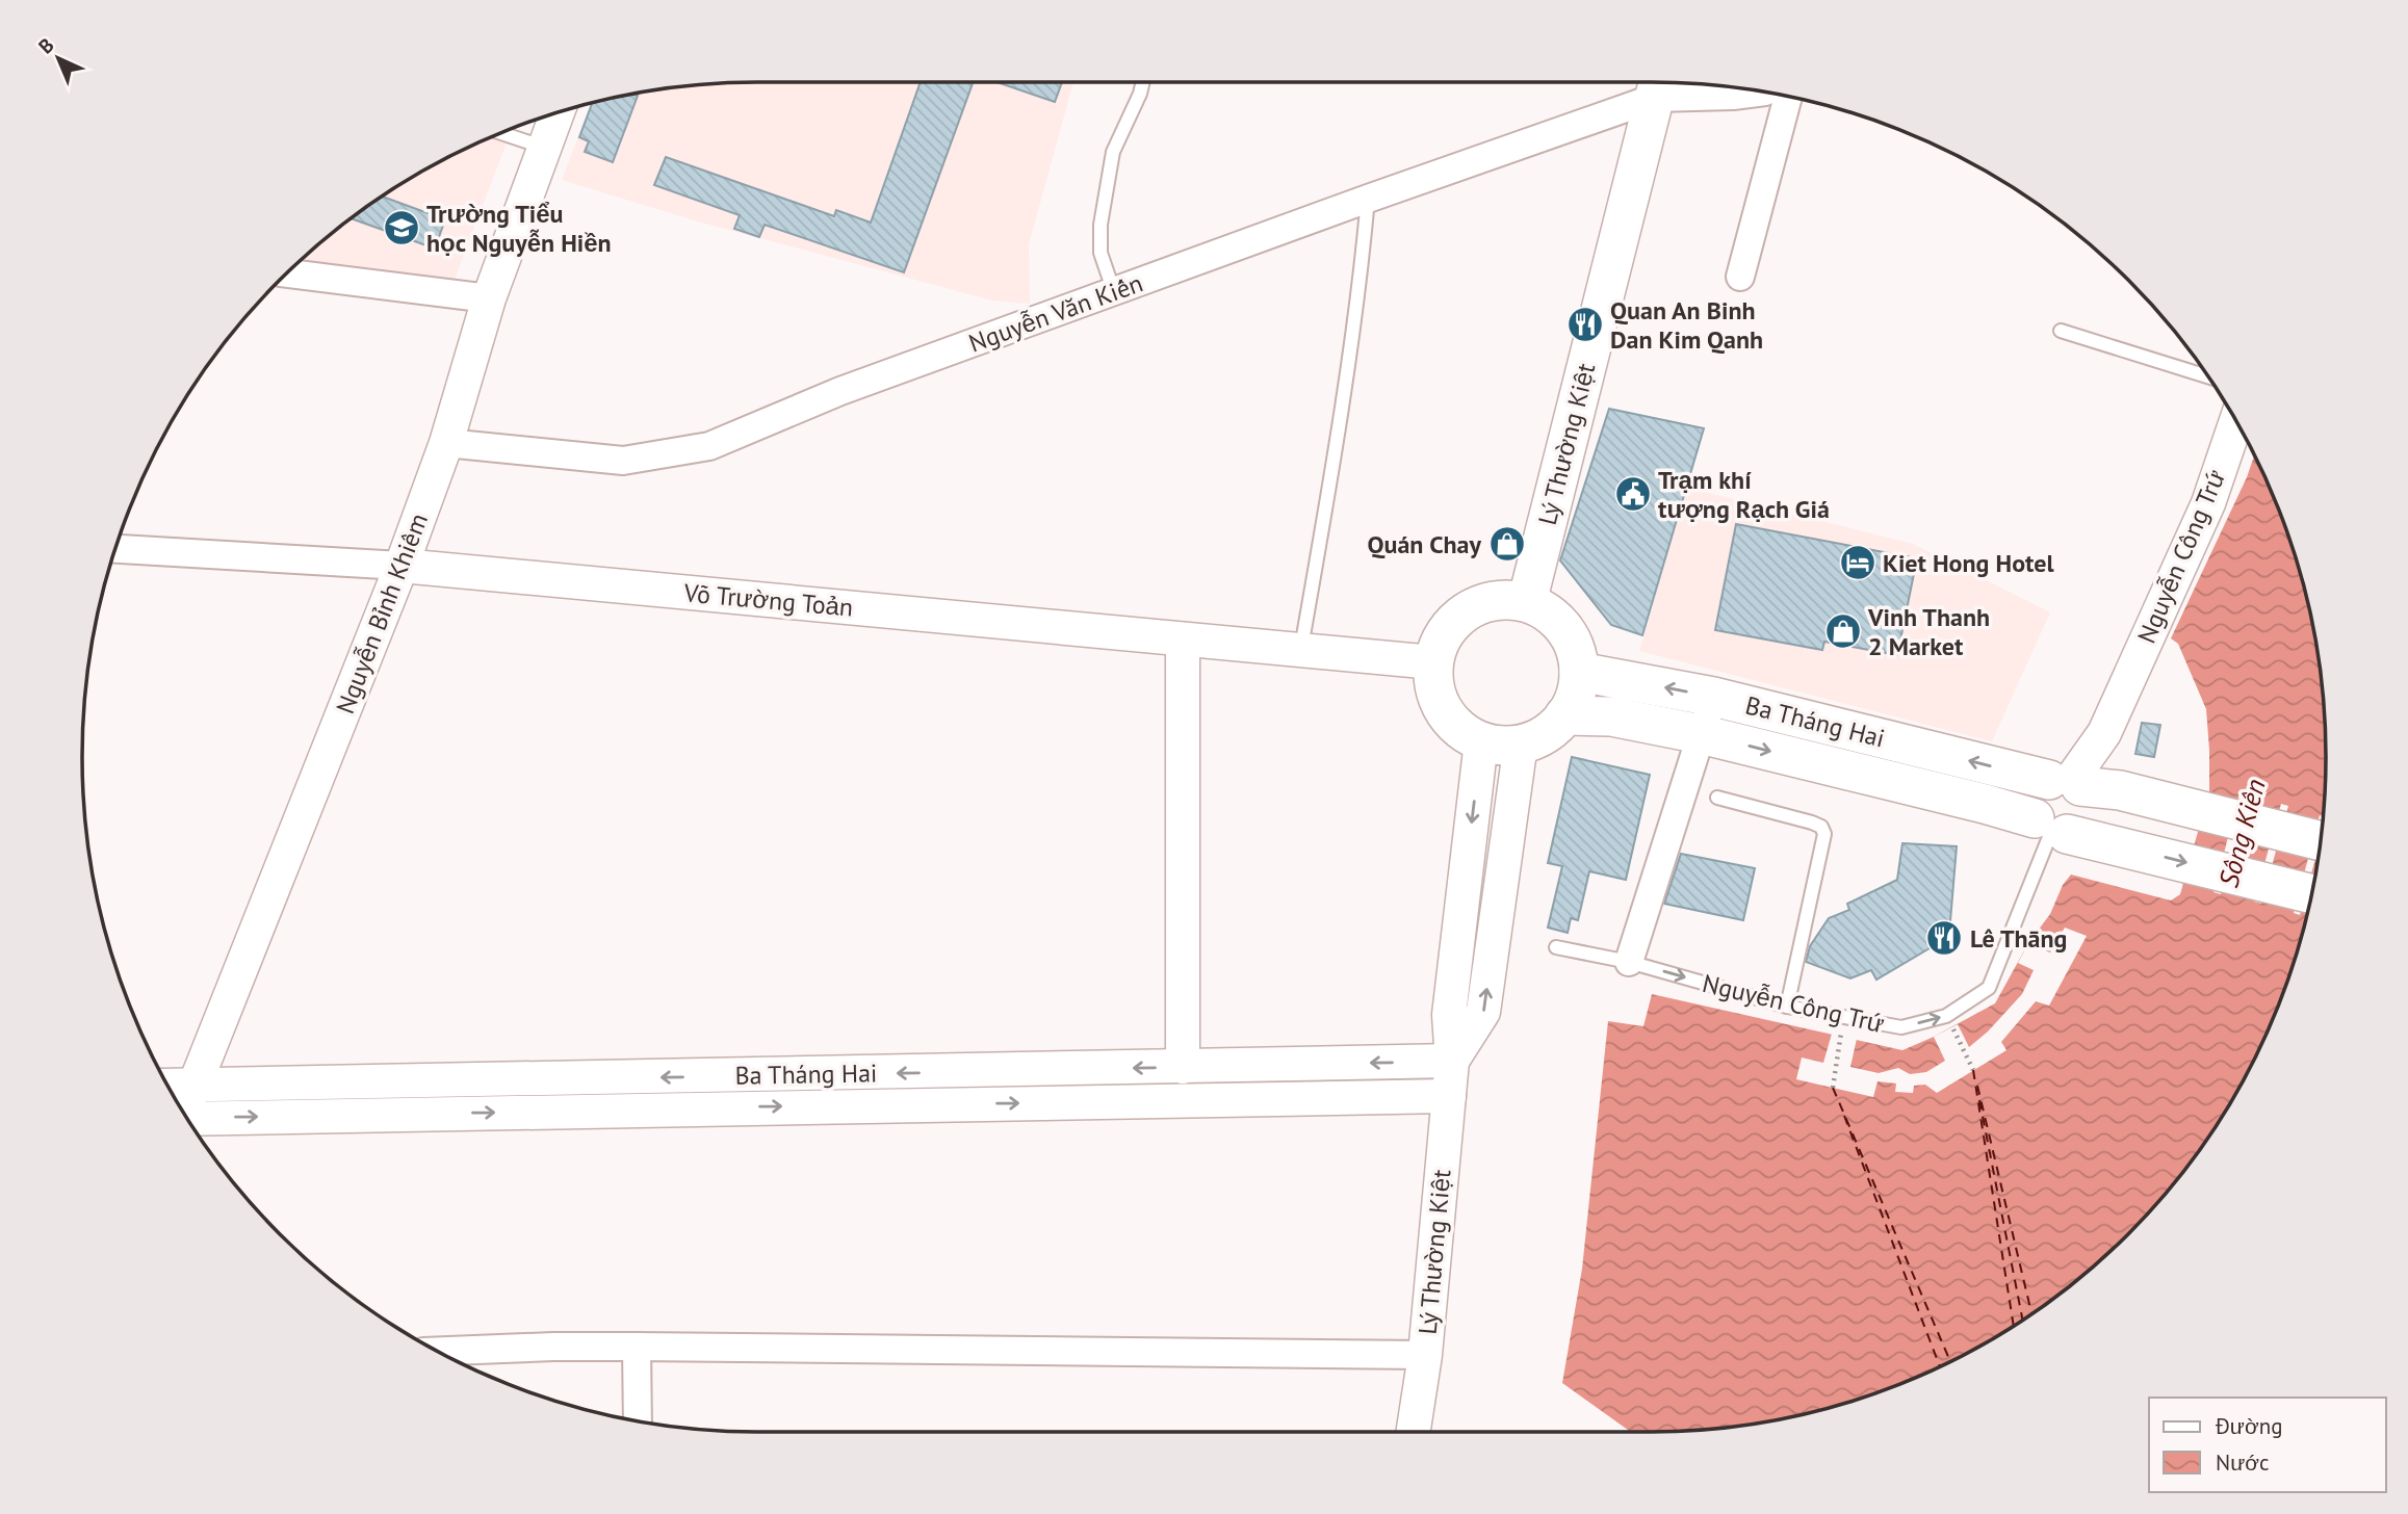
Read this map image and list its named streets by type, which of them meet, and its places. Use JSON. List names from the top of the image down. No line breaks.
{"streets":{"main road":["Lý Thường Kiệt","Ba Tháng Hai"],"street":["Nguyễn Văn Kiến","Nguyễn Công Trứ","Võ Trường Toản","Nguyễn Bỉnh Khiêm"]},"crossings":[["Nguyễn Văn Kiến","Lý Thường Kiệt"],["Nguyễn Văn Kiến","Nguyễn Bỉnh Khiêm"],["Lý Thường Kiệt","Võ Trường Toản"],["Lý Thường Kiệt","Ba Tháng Hai"],["Nguyễn Công Trứ","Ba Tháng Hai"],["Võ Trường Toản","Nguyễn Bỉnh Khiêm"],["Võ Trường Toản","Ba Tháng Hai"],["Nguyễn Bỉnh Khiêm","Ba Tháng Hai"]],"water":["Sông Kiên"],"places":{"school or university":["Trường Tiểu học Nguyễn Hiền"],"restaurant":["Quan An Binh Dan Kim Qanh","Lê Thāng"],"public building":["Trạm khí tượng Rạch Giá"],"shop":["Quán Chay","Vinh Thanh 2 Market"],"hotel":["Kiet Hong Hotel"]},"legend":["Đường","Nước"],"north":"top left"}
